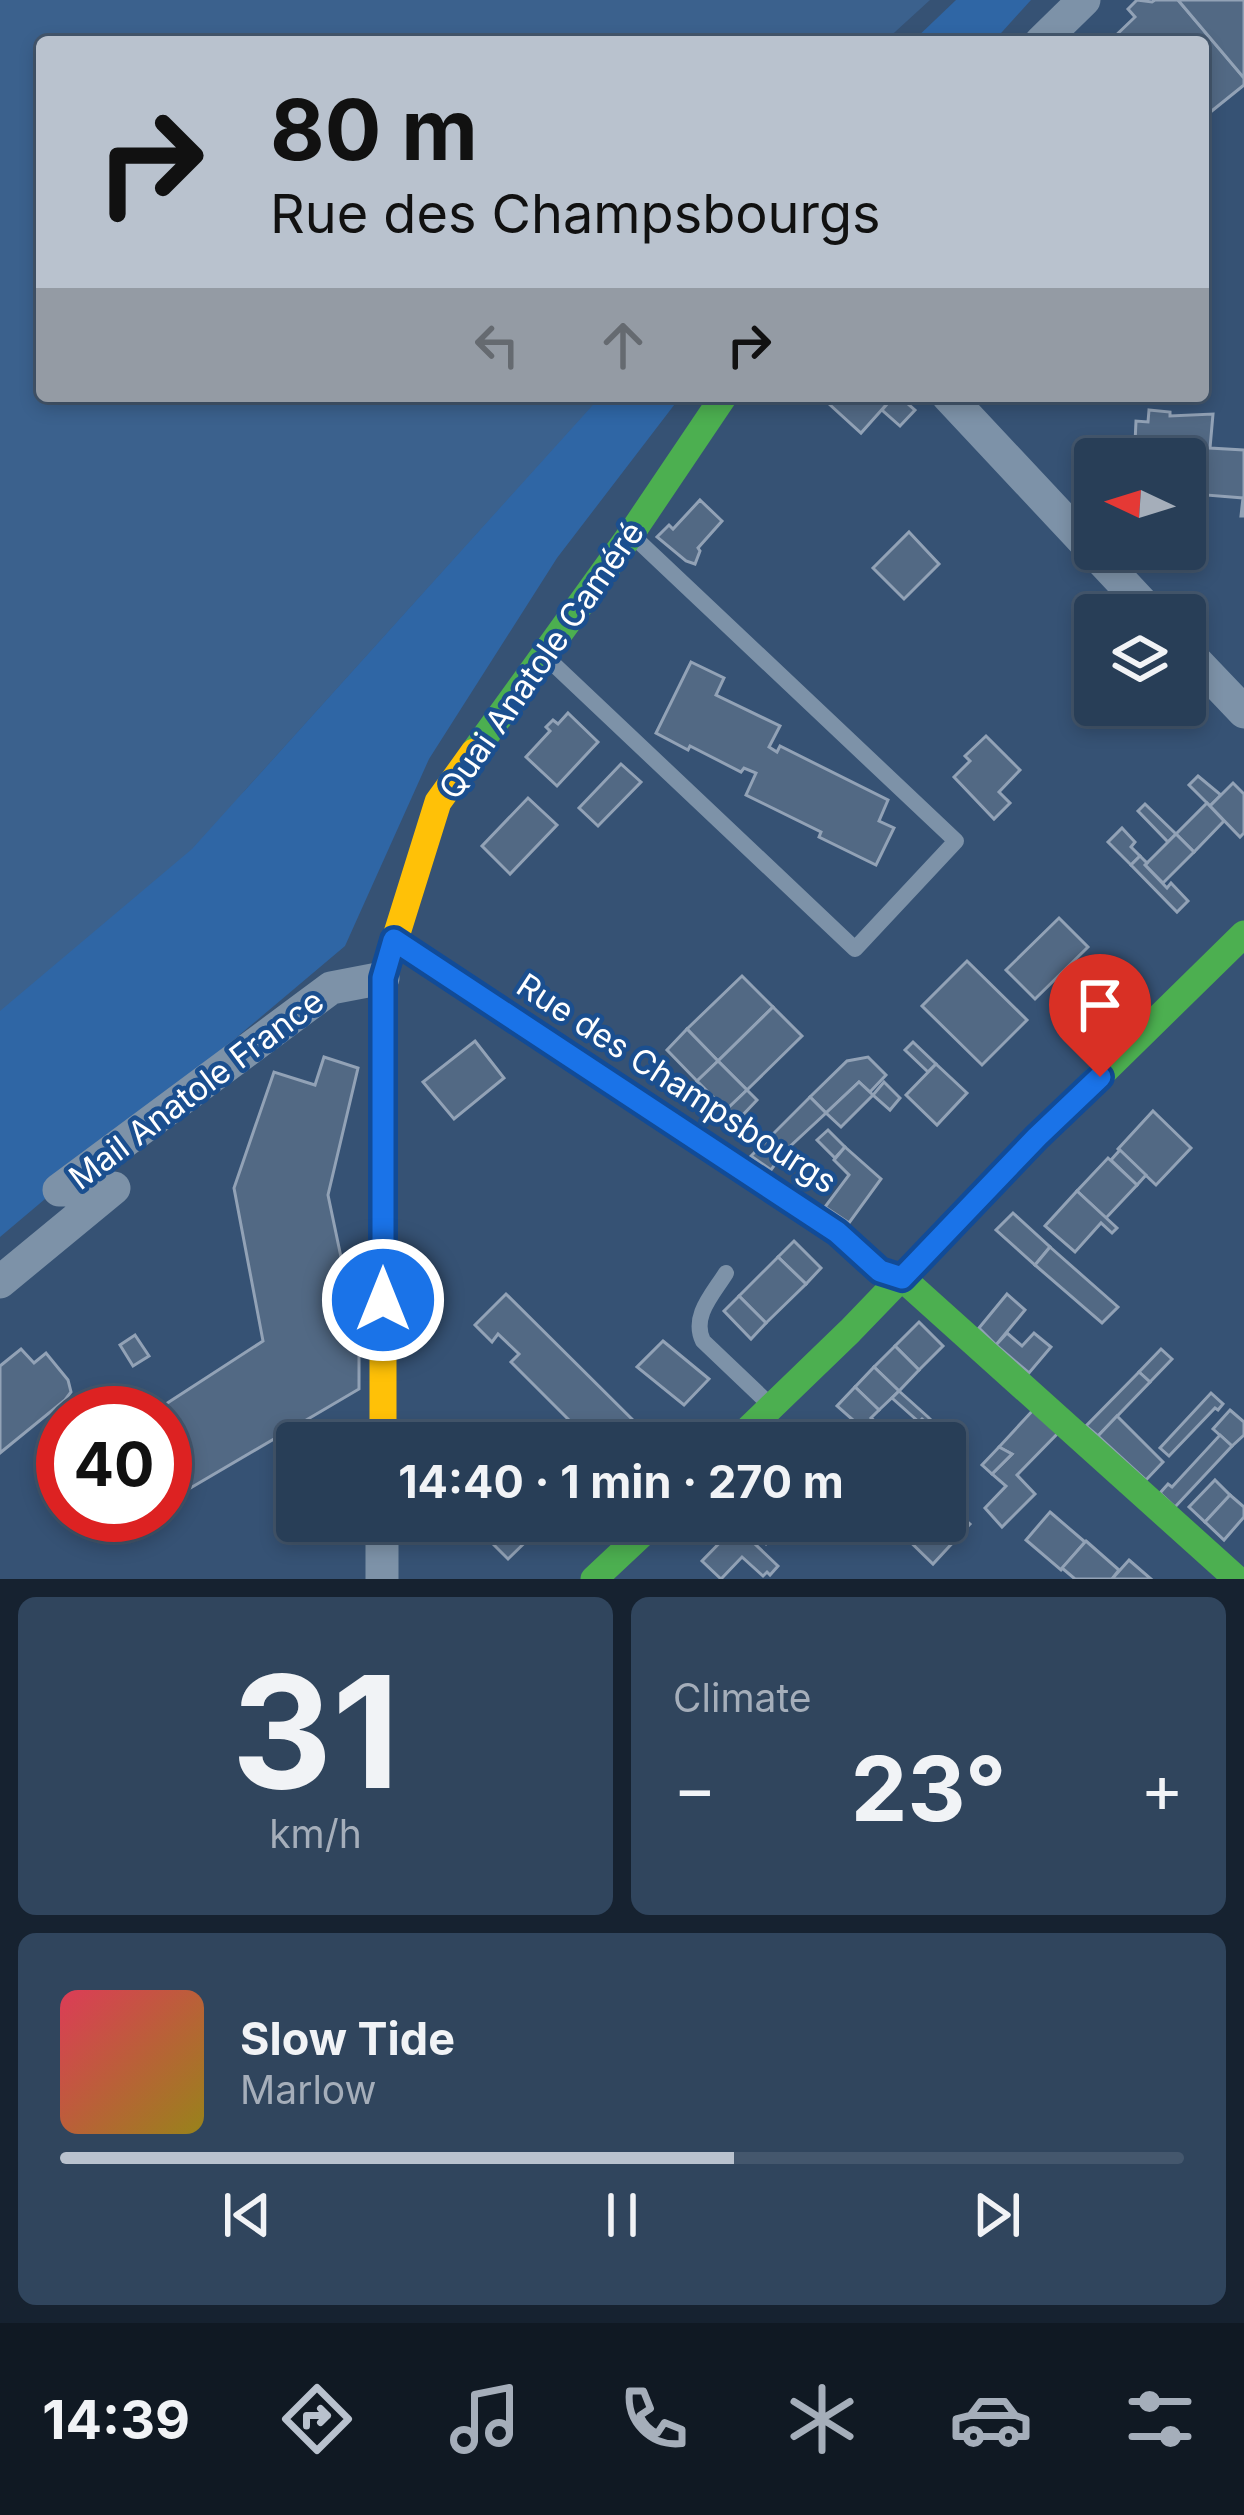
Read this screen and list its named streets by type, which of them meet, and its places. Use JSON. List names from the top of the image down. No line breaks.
{"streets":{"street":["Quai Anatole Caméré","Rue des Champsbourgs","Mail Anatole France"]},"crossings":[["Quai Anatole Caméré","Rue des Champsbourgs"],["Quai Anatole Caméré","Mail Anatole France"]],"north":"left","page":{"turn":["80 m","Rue des Champsbourgs"],"limit":"40","trip":"14:40 · 1 min · 270 m","tile":[["31","km/h"],"Climate"],"heat":["−","23°","+"],"song":["Slow Tide","Marlow"],"tabs":"14:39"}}
